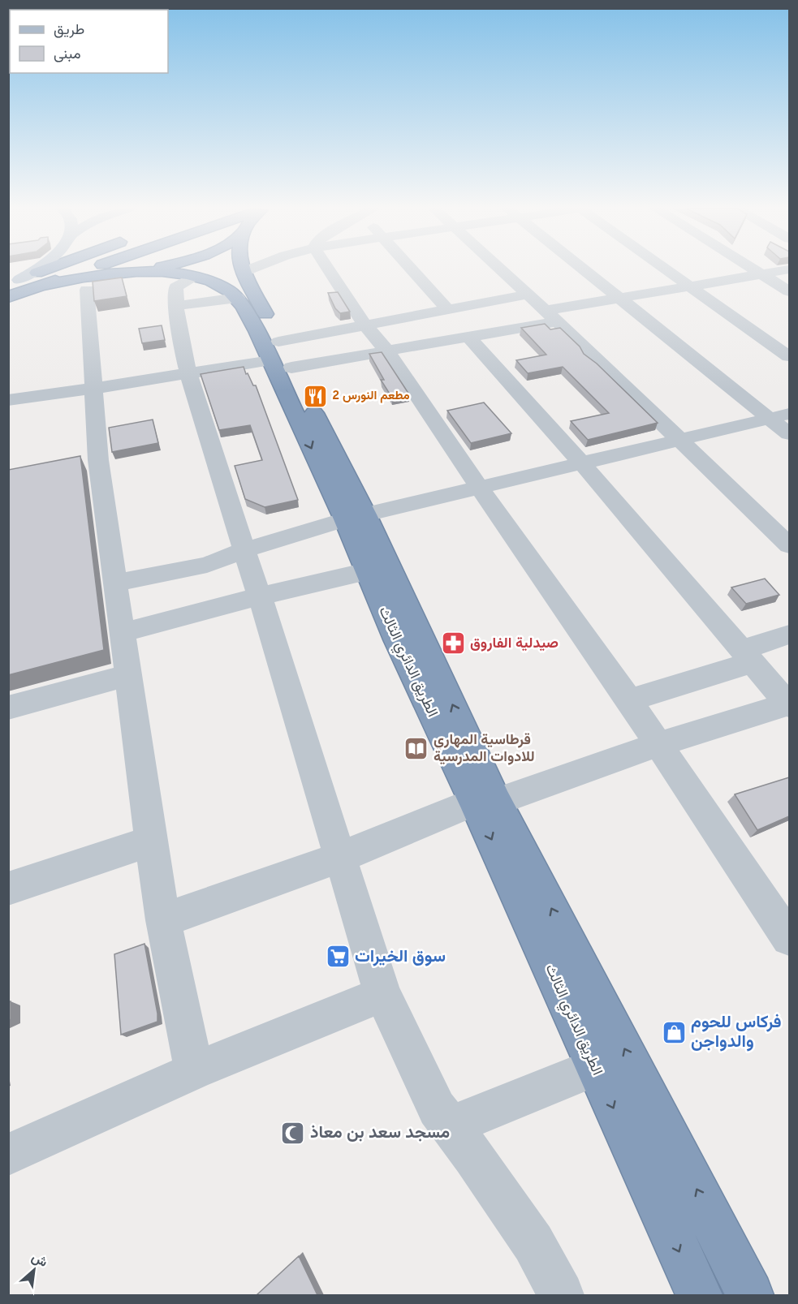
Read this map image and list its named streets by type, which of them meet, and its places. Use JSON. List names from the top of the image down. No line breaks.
{"streets":{"highway":["الطريق الدائري الثالث"]},"places":{"restaurant":["مطعم النورس 2"],"pharmacy":["صيدلية الفاروق"],"library":["قرطاسية المهاري للادوات المدرسية"],"supermarket":["سوق الخيرات"],"shop":["فركاس للحوم والدواجن"],"mosque":["مسجد سعد بن معاذ"]},"legend":["طريق","مبنى"],"north":"top right"}
